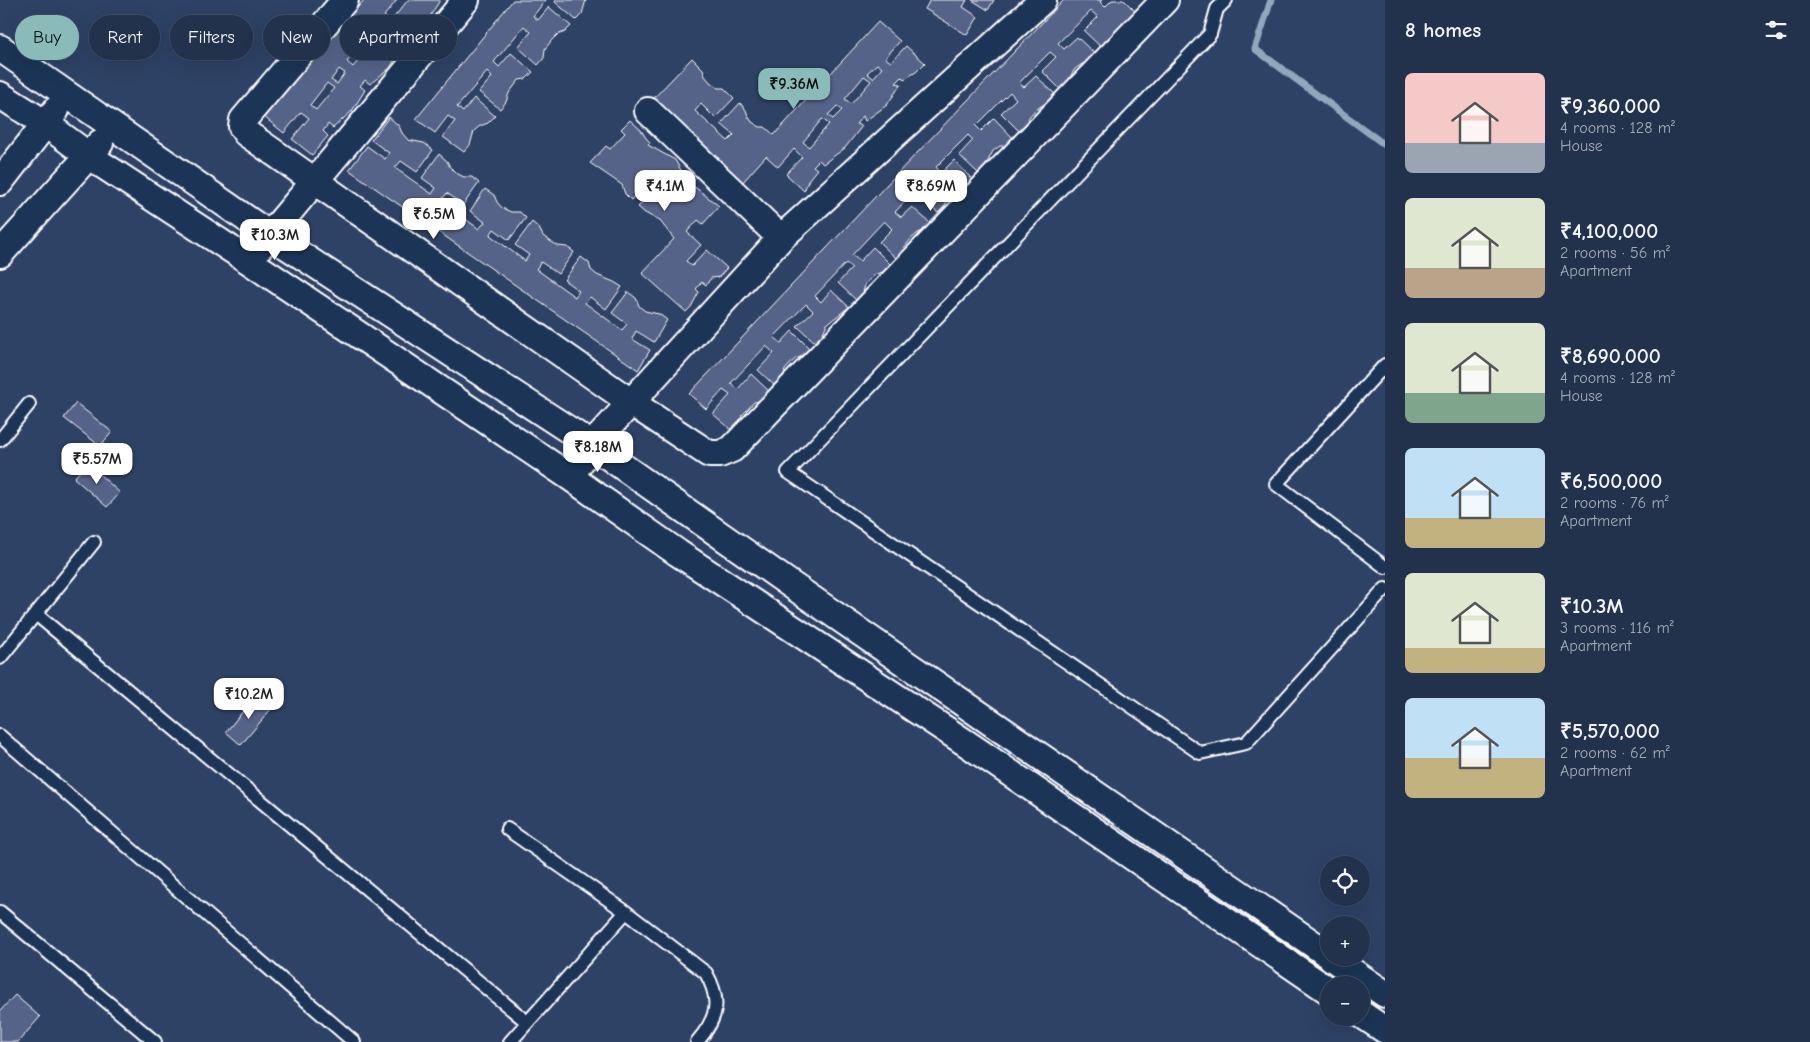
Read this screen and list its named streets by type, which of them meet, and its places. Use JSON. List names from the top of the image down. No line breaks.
{"page":{"heading":"8 homes","chip":["Buy","Rent","Filters","New","Apartment"],"list":[{"name":"₹9,360,000","note":"4 rooms · 128 m² · House"},{"name":"₹4,100,000","note":"2 rooms · 56 m² · Apartment"},{"name":"₹8,690,000","note":"4 rooms · 128 m² · House"},{"name":"₹6,500,000","note":"2 rooms · 76 m² · Apartment"},{"name":"₹10.3M","note":"3 rooms · 116 m² · Apartment"},{"name":"₹5,570,000","note":"2 rooms · 62 m² · Apartment"}],"price":["₹9.36M","₹4.1M","₹8.69M","₹6.5M","₹10.3M","₹8.18M","₹5.57M","₹10.2M"],"map_buttons":["+","−"]}}
